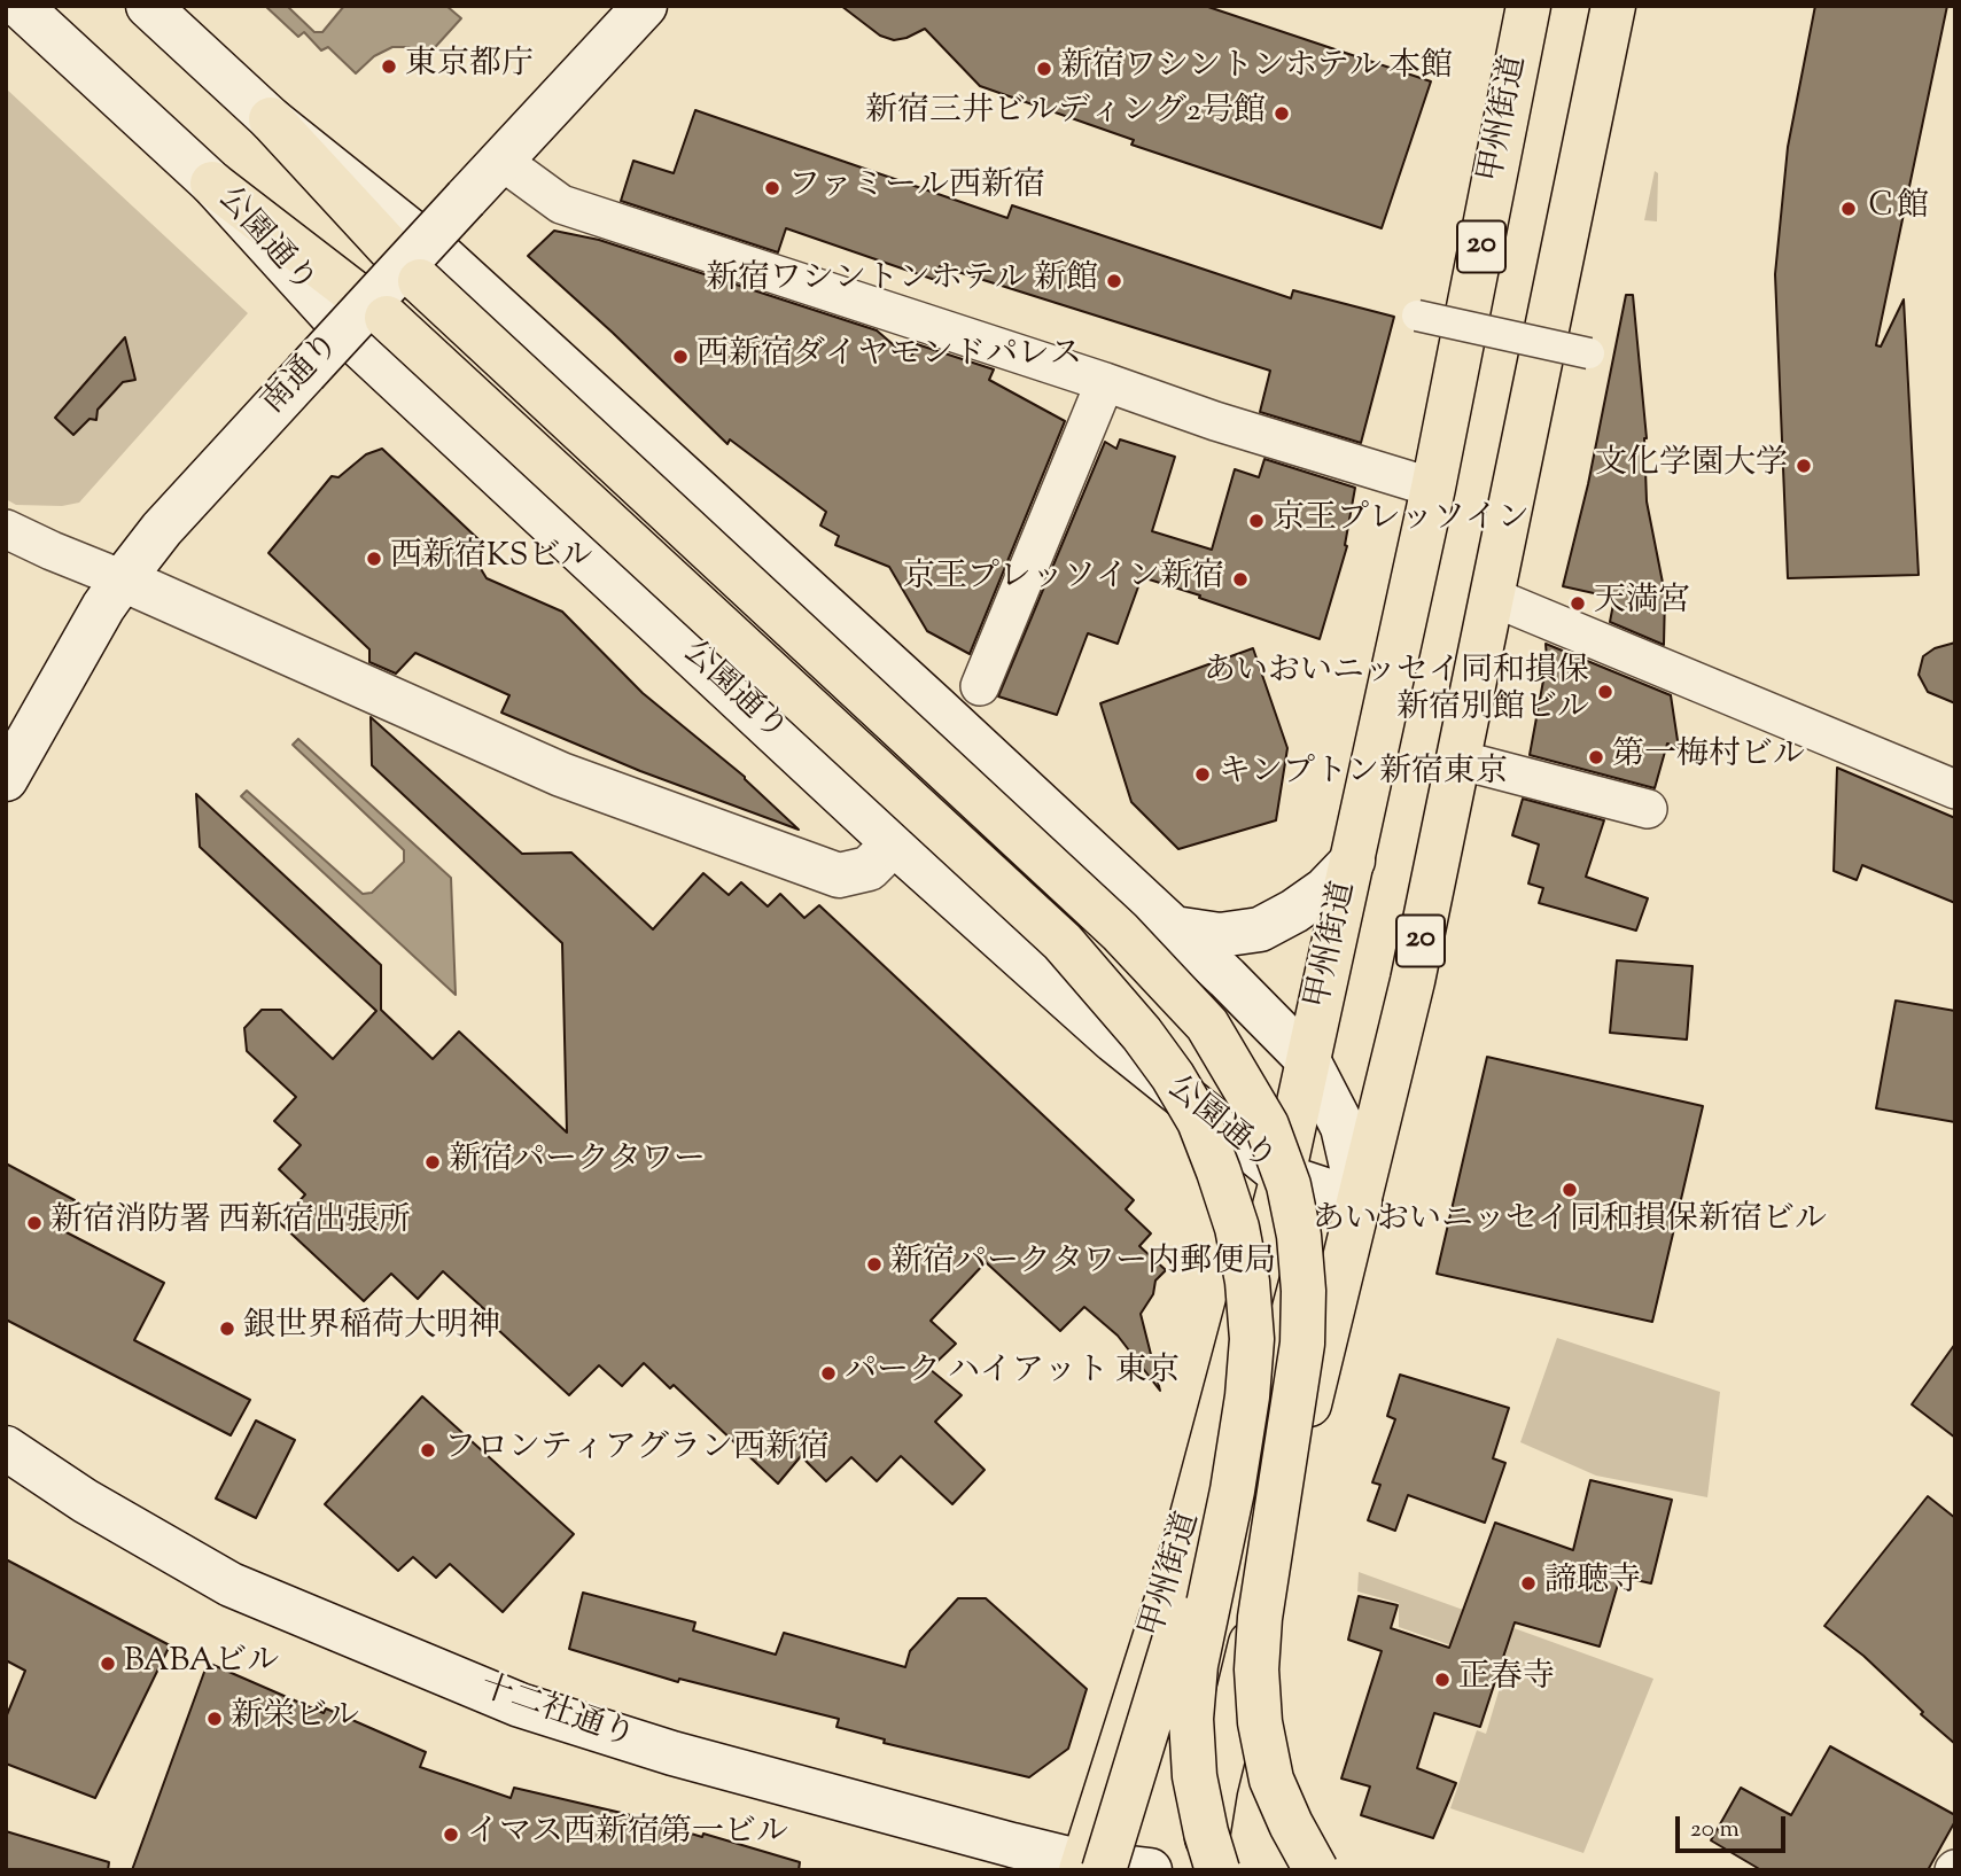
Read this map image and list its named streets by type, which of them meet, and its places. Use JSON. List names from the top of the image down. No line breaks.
{"streets":{"highway":["甲州街道","20"],"main road":["公園通り","南通り","十二社通り"]},"crossings":[["甲州街道","公園通り"],["甲州街道","十二社通り"],["公園通り","20"]],"places":["東京都庁","新宿ワシントンホテル 本館","新宿三井ビルディング2号館","ファミール西新宿","Ｃ館","新宿ワシントンホテル 新館","西新宿ダイヤモンドパレス","文化学園大学","京王プレッソイン","西新宿KSビル","京王プレッソイン新宿","天満宮","あいおいニッセイ同和損保 新宿別館ビル","第一梅村ビル","キンプトン新宿東京","新宿パークタワー","あいおいニッセイ同和損保新宿ビル","新宿消防署 西新宿出張所","新宿パークタワー内郵便局","銀世界稲荷大明神","パーク ハイアット 東京","フロンティアグラン西新宿","諦聴寺","BABAビル","正春寺","新栄ビル","イマス西新宿第一ビル"],"scale_bar":"20 m"}
